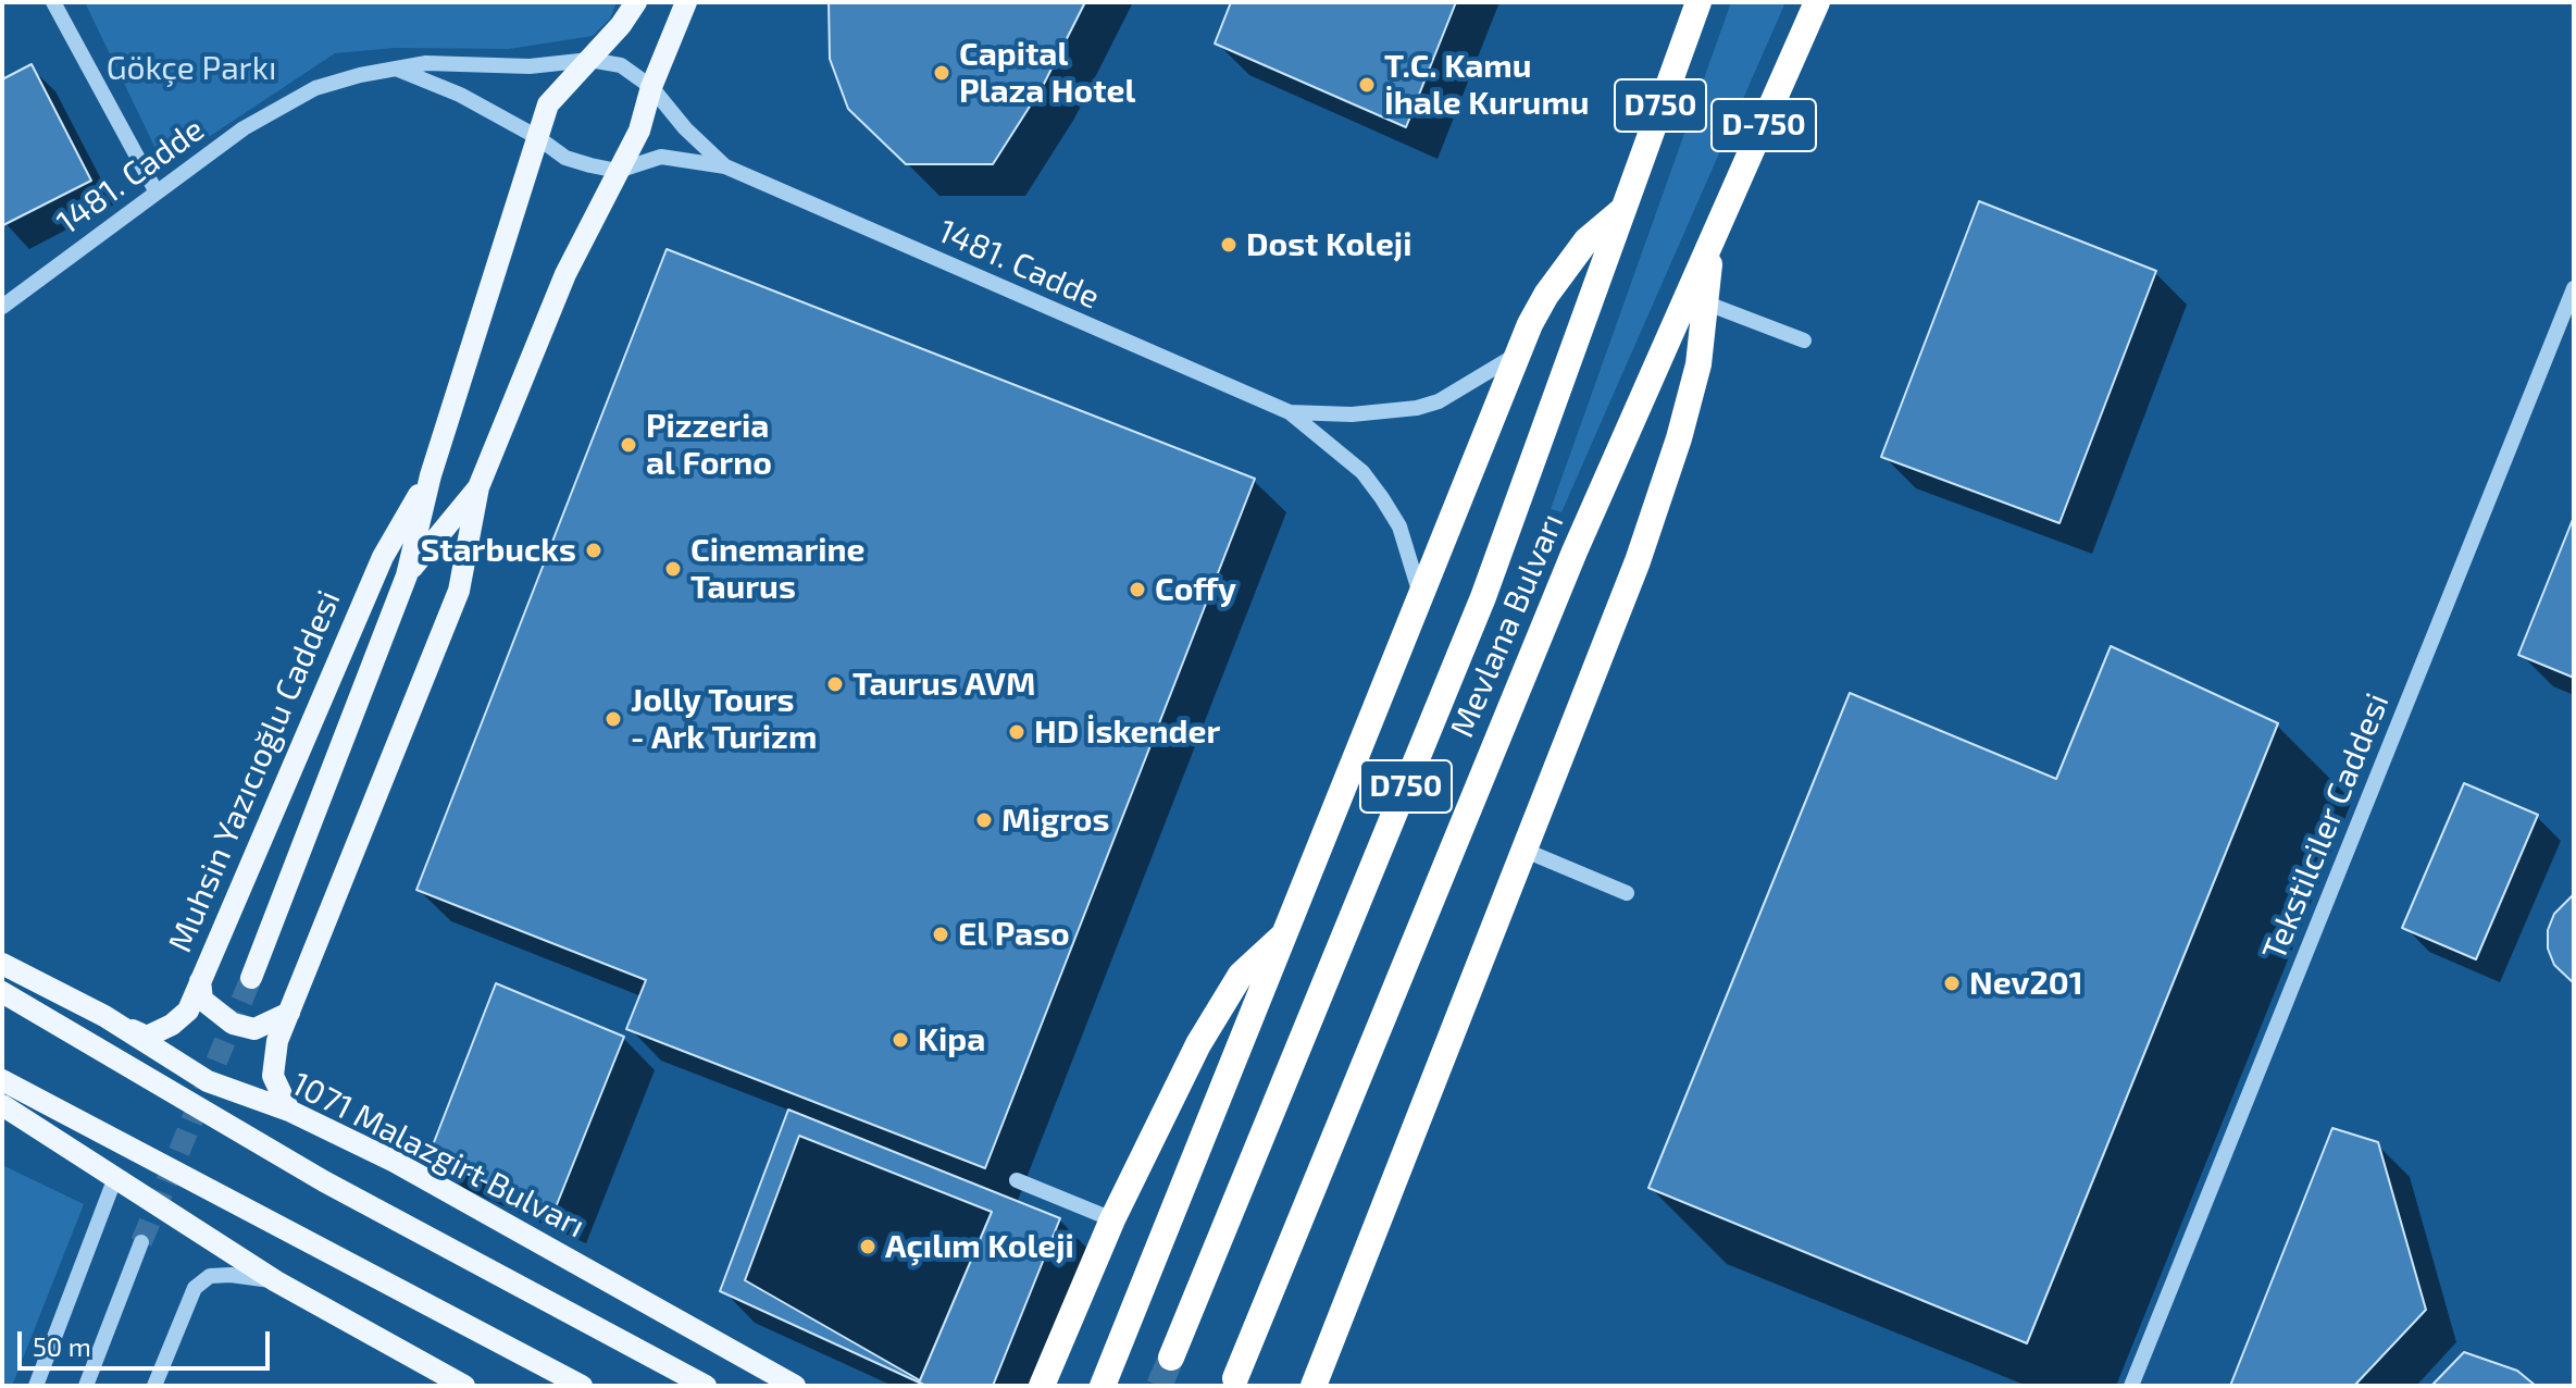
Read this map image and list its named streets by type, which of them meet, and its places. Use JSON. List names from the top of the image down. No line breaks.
{"streets":{"highway":["D750","D-750","Mevlana Bulvarı"],"main road":["Muhsin Yazıcıoğlu Caddesi","1071 Malazgirt Bulvarı"],"street":["1481. Cadde","Tekstilciler Caddesi"]},"crossings":[["1481. Cadde","Muhsin Yazıcıoğlu Caddesi"],["Muhsin Yazıcıoğlu Caddesi","1071 Malazgirt Bulvarı"]],"parks":["Gökçe Parkı"],"places":["Capital Plaza Hotel","T.C. Kamu İhale Kurumu","Dost Koleji","Pizzeria al Forno","Starbucks","Cinemarine Taurus","Coffy","Taurus AVM","Jolly Tours - Ark Turizm","HD İskender","Migros","El Paso","Nev201","Kipa","Açılım Koleji"],"scale_bar":"50 m"}
